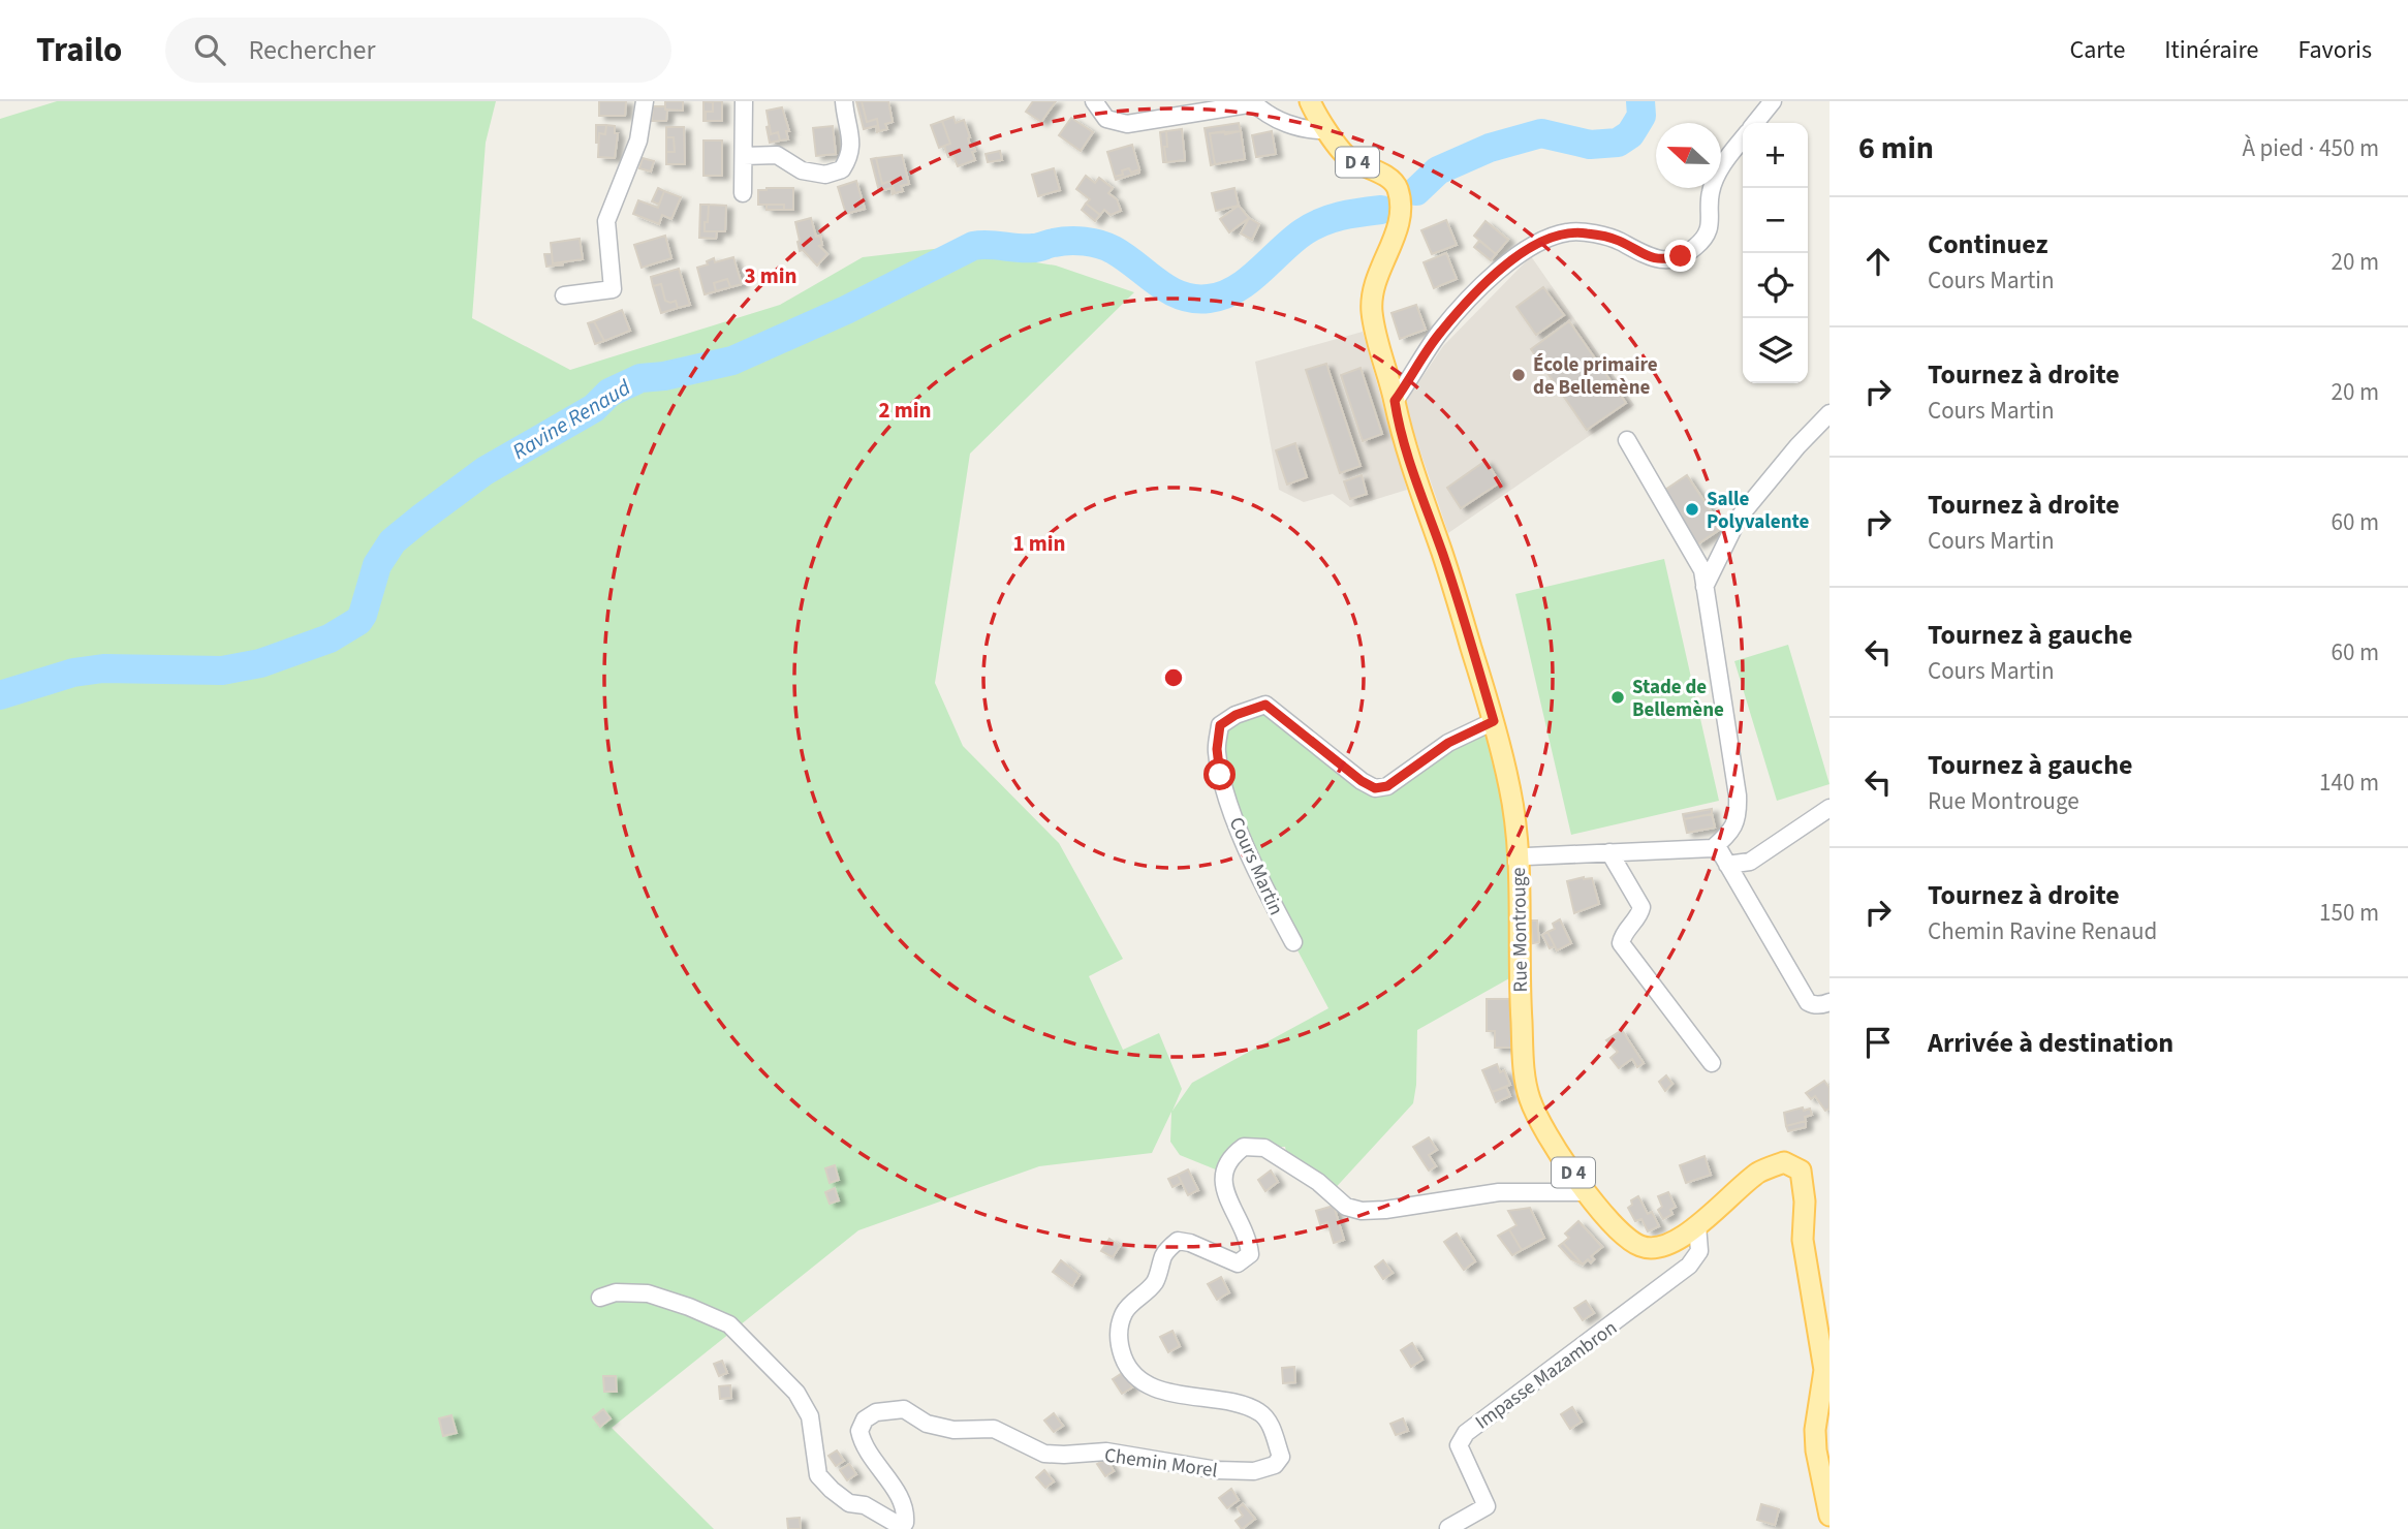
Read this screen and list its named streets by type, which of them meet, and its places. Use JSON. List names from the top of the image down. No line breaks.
{"streets":{"main road":["D 4","Rue Montrouge"],"street":["Cours Martin","Impasse Mazambron","Chemin Morel"]},"crossings":[["Cours Martin","Rue Montrouge"],["Rue Montrouge","Impasse Mazambron"],["Rue Montrouge","Chemin Morel"]],"water":["Ravine Renaud"],"places":["École primaire de Bellemène","Salle Polyvalente","Stade de Bellemène"],"north":"left","page":{"header":"Trailo","search":"Rechercher","nav":["Carte","Itinéraire","Favoris"],"heading":["6 min","À pied · 450 m"],"map_buttons":["+","−"],"list":[["Continuez","Cours Martin","20 m"],["Tournez à droite","Cours Martin","20 m"],["Tournez à droite","Cours Martin","60 m"],["Tournez à gauche","Cours Martin","60 m"],["Tournez à gauche","Rue Montrouge","140 m"],["Tournez à droite","Chemin Ravine Renaud","150 m"],"Arrivée à destination"]},"rings":["3 min","2 min","1 min"]}
